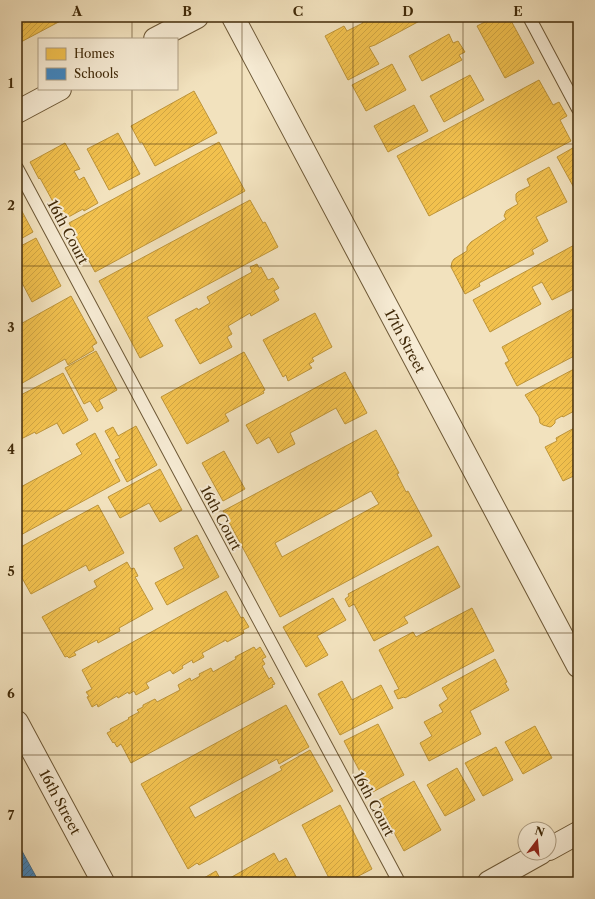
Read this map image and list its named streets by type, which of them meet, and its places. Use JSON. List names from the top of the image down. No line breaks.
{"streets":{"street":["17th Street","16th Street"],"lane":["16th Court"]},"legend":["Homes","Schools"],"north":"top","grid":{"columns":["A","B","C","D","E"],"rows":["1","2","3","4","5","6","7"]}}
